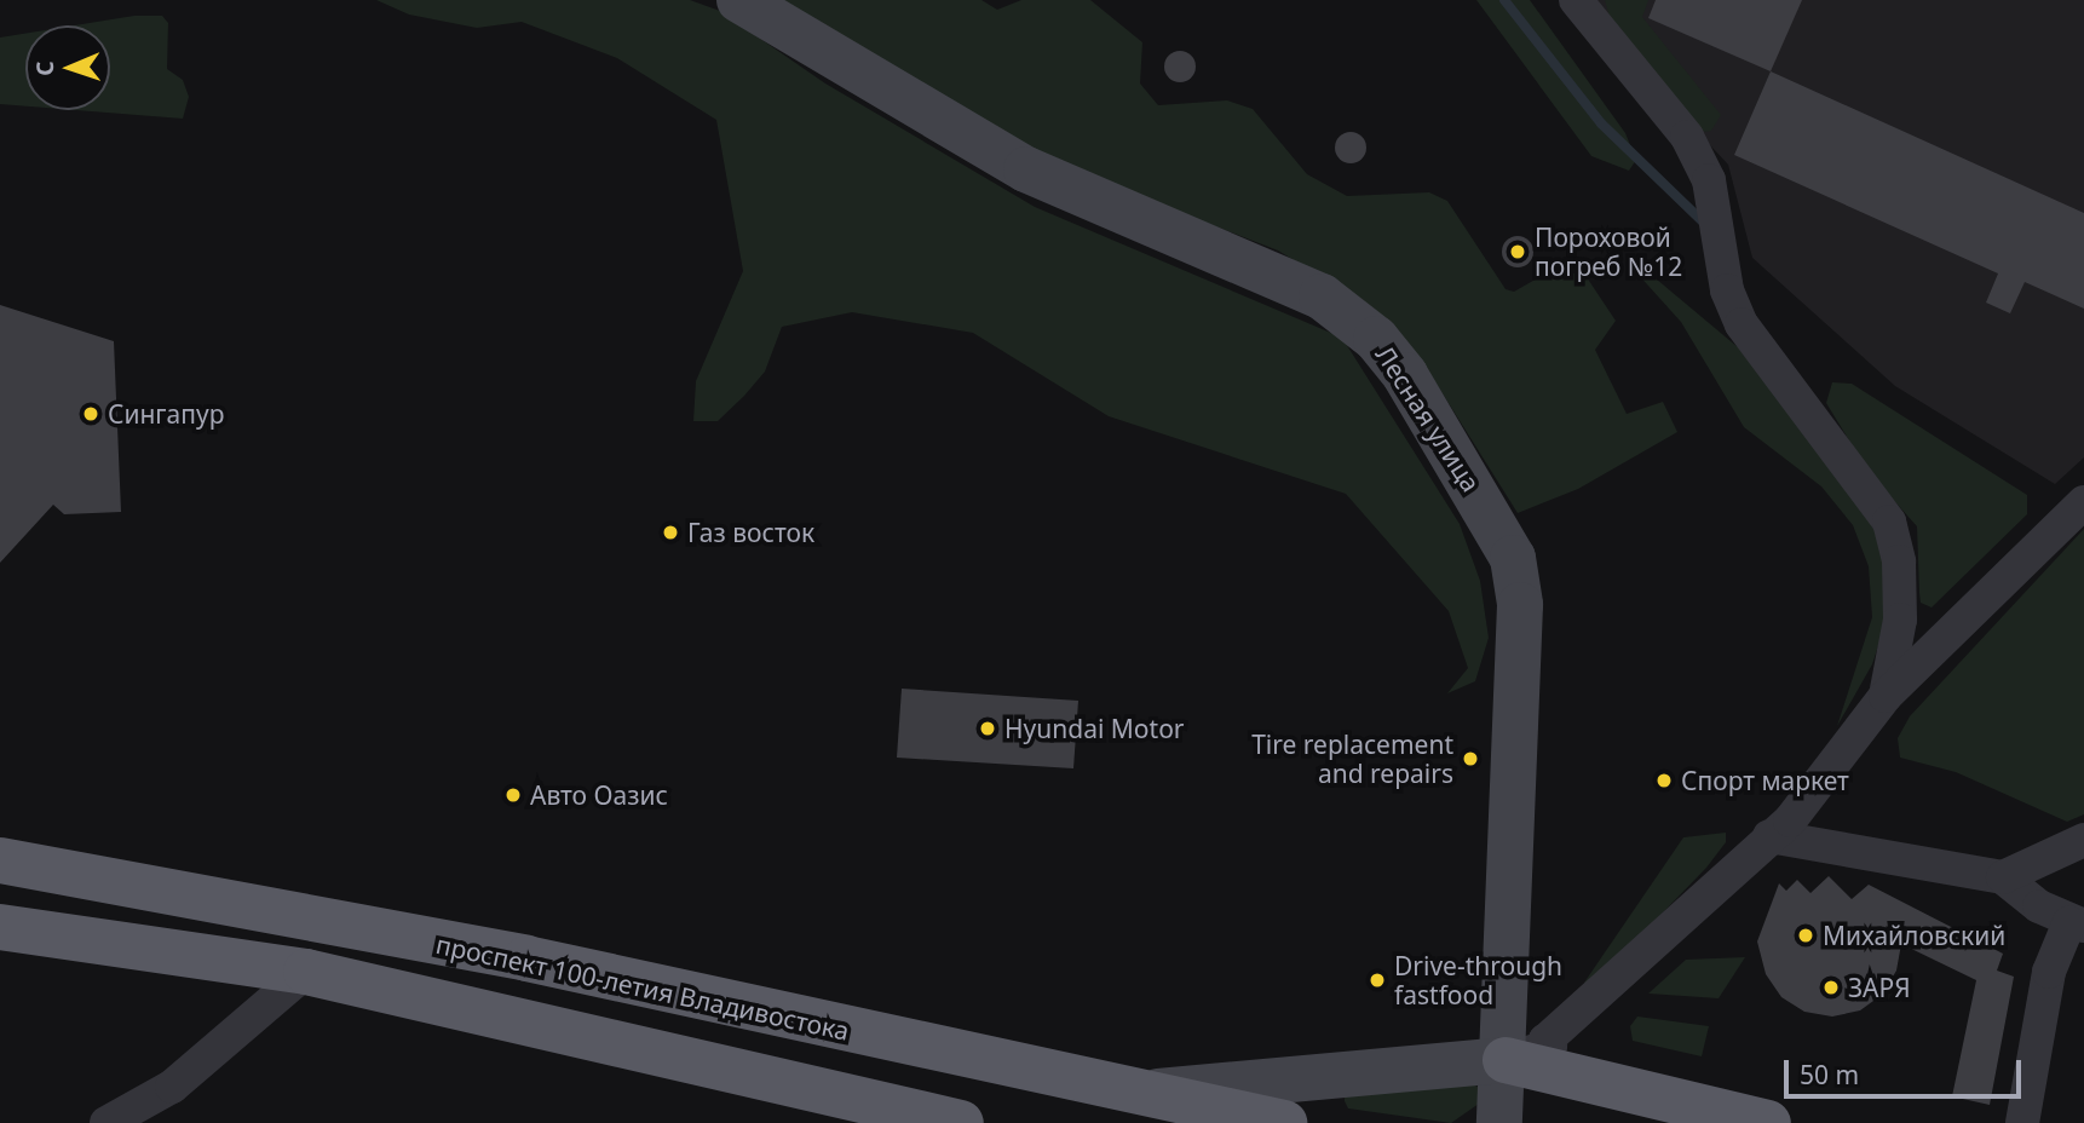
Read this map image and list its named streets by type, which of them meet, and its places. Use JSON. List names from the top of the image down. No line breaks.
{"streets":{"highway":["проспект 100-летия Владивостока"],"main road":["Лесная улица"]},"places":["Пороховой погреб №12","Сингапур","Газ восток","Hyundai Motor","Tire replacement and repairs","Спорт маркет","Авто Оазис","Михайловский","Drive-through fastfood","ЗАРЯ"],"scale_bar":"50 m","north":"left"}
